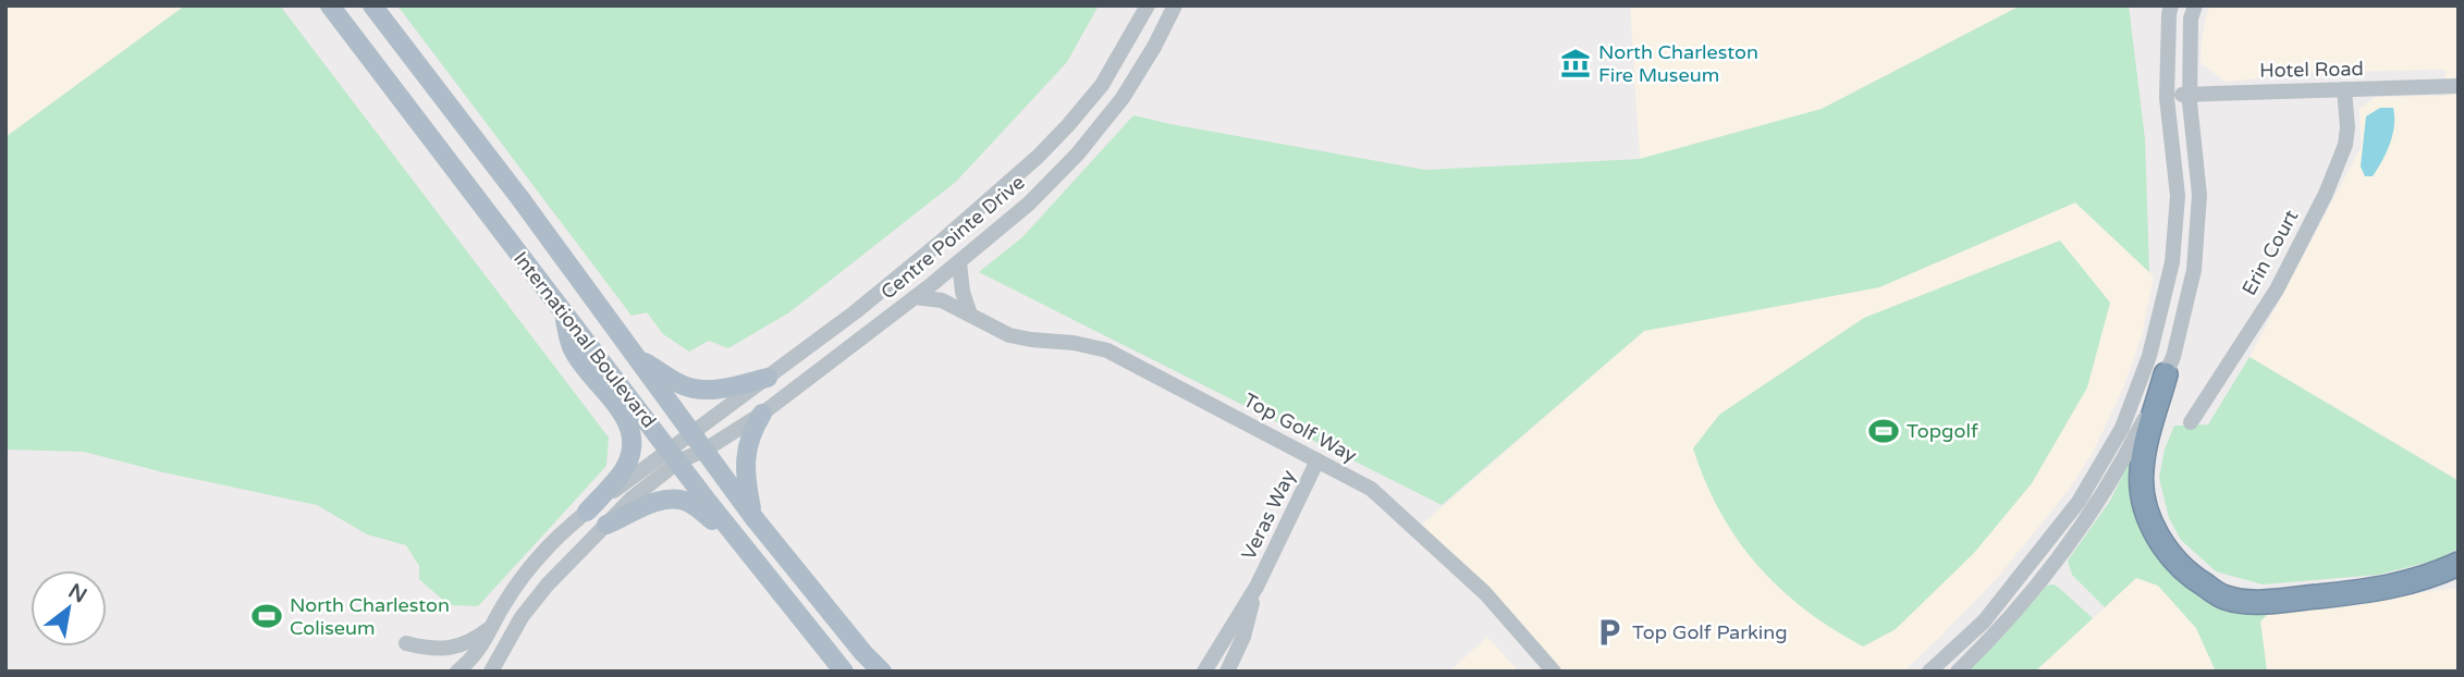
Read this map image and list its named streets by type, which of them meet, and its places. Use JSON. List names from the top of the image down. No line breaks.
{"streets":{"main road":["International Boulevard"],"street":["Hotel Road","Centre Pointe Drive","Erin Court","Top Golf Way","Veras Way"]},"crossings":[["Hotel Road","Erin Court"],["Centre Pointe Drive","International Boulevard"],["Centre Pointe Drive","Top Golf Way"],["Top Golf Way","Veras Way"]],"places":{"museum":["North Charleston Fire Museum"],"sports":["Topgolf","North Charleston Coliseum"],"parking":["Top Golf Parking"]},"north":"top right"}
